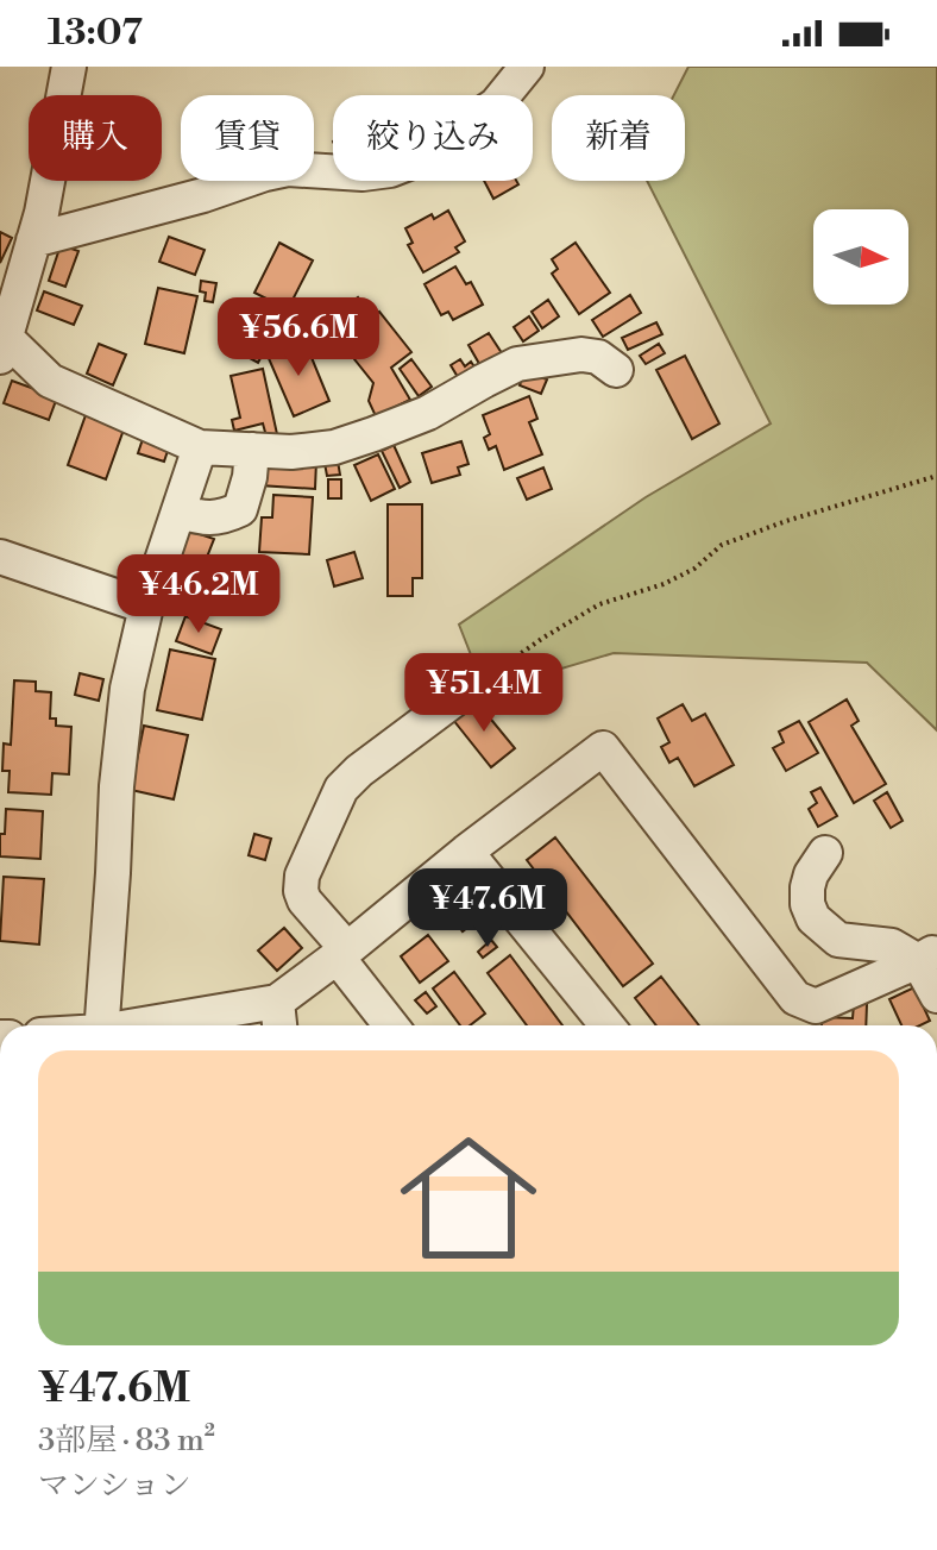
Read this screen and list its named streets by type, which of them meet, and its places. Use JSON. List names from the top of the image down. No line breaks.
{"north":"right","page":{"status":"13:07","chip":["購入","賃貸","絞り込み","新着"],"price":["¥56.6M","¥46.2M","¥51.4M","¥47.6M"],"list":[{"name":"¥47.6M","note":"3部屋 · 83 m² · マンション"}]}}
